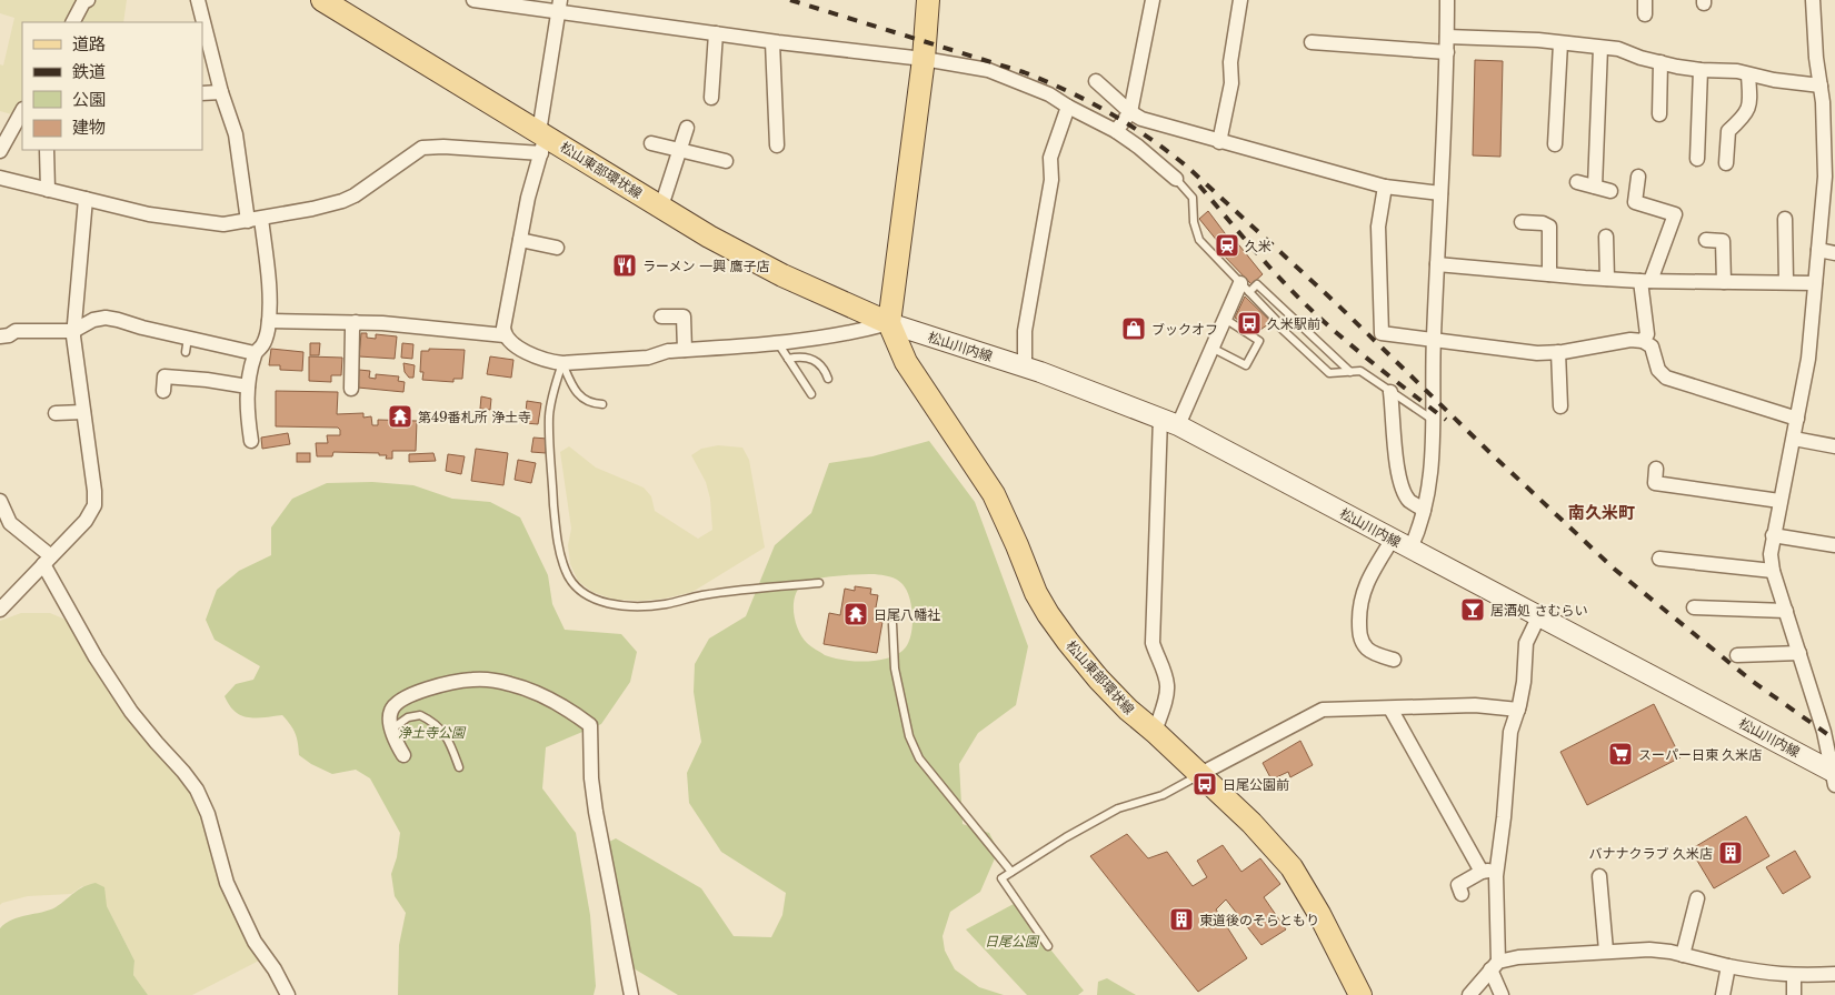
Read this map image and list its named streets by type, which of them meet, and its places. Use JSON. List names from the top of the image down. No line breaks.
{"streets":{"main road":["松山東部環状線","松山川内線"]},"crossings":[["松山東部環状線","松山川内線"]],"districts":["南久米町"],"parks":["浄土寺公園","日尾公園"],"places":{"station":["久米"],"restaurant":["ラーメン 一興 鷹子店"],"bus stop":["久米駅前","日尾公園前"],"shop":["ブックオフ"],"temple":["第49番札所 浄土寺","日尾八幡社"],"bar":["居酒処 さむらい"],"supermarket":["スーパー日東 久米店"],"building":["バナナクラブ 久米店","東道後のそらともり"]},"legend":["道路","鉄道","公園","建物"]}
